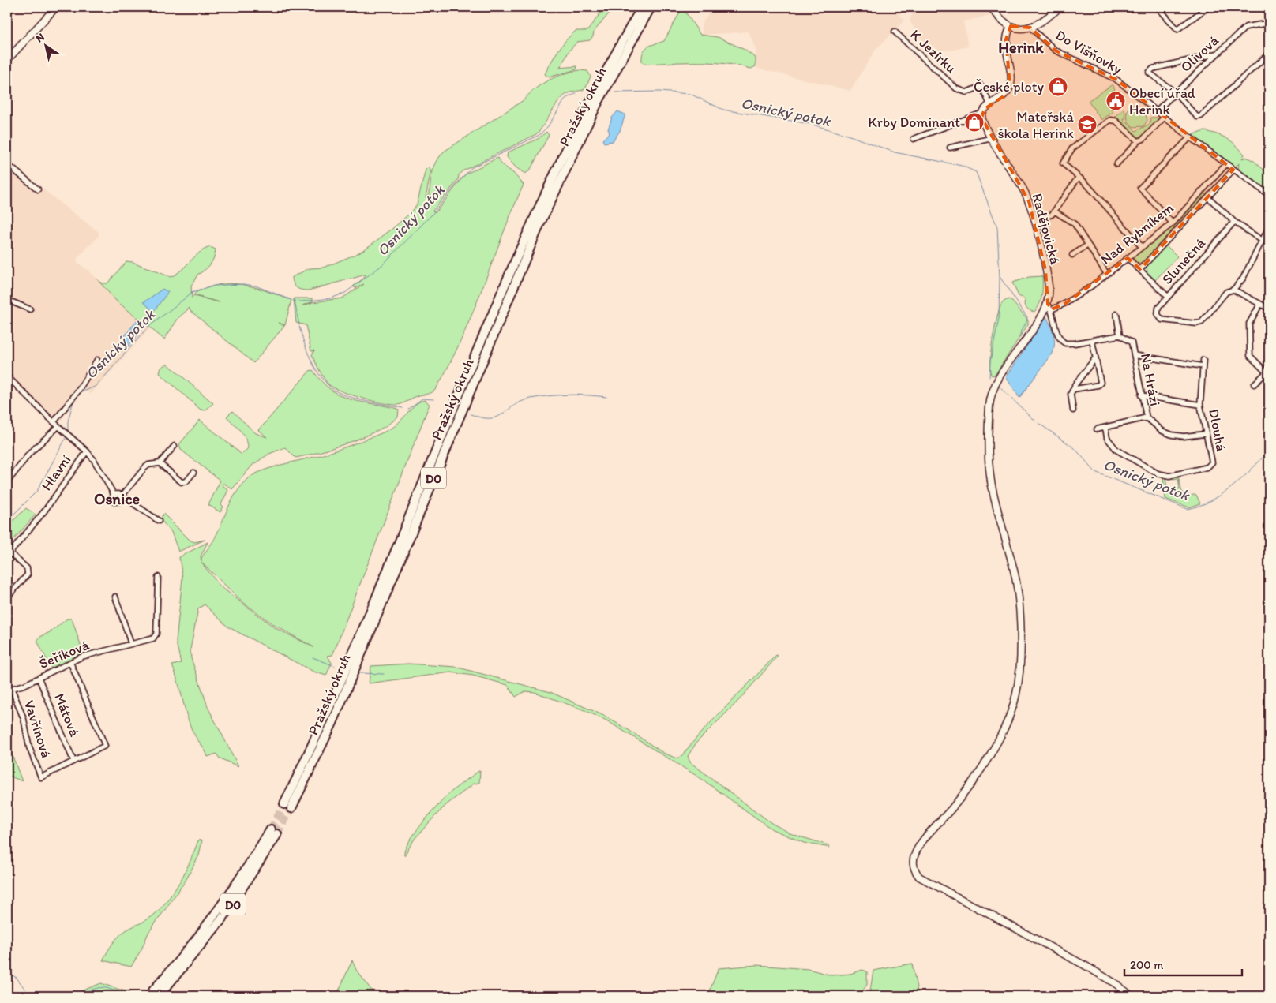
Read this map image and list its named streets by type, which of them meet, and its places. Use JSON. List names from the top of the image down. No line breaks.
{"streets":{"highway":["Pražský okruh","D0"],"street":["K Jezírku","Do Višňovky","Olivová","Radějovická","Nad Rybníkem","Slunečná","Na Hrázi","Dlouhá","Hlavní","Šeříková","Mátová","Vavřínová"]},"crossings":[["Do Višňovky","Olivová"],["Do Višňovky","Nad Rybníkem"],["Na Hrázi","Dlouhá"],["Šeříková","Mátová"],["Šeříková","Vavřínová"],["Mátová","Vavřínová"]],"districts":["Herink","Osnice"],"water":["Osnický potok"],"places":{"shop":["České ploty","Krby Dominant"],"public building":["Obecí úřad Herink"],"school or university":["Mateřská škola Herink"]},"scale_bar":"200 m","north":"top left"}
